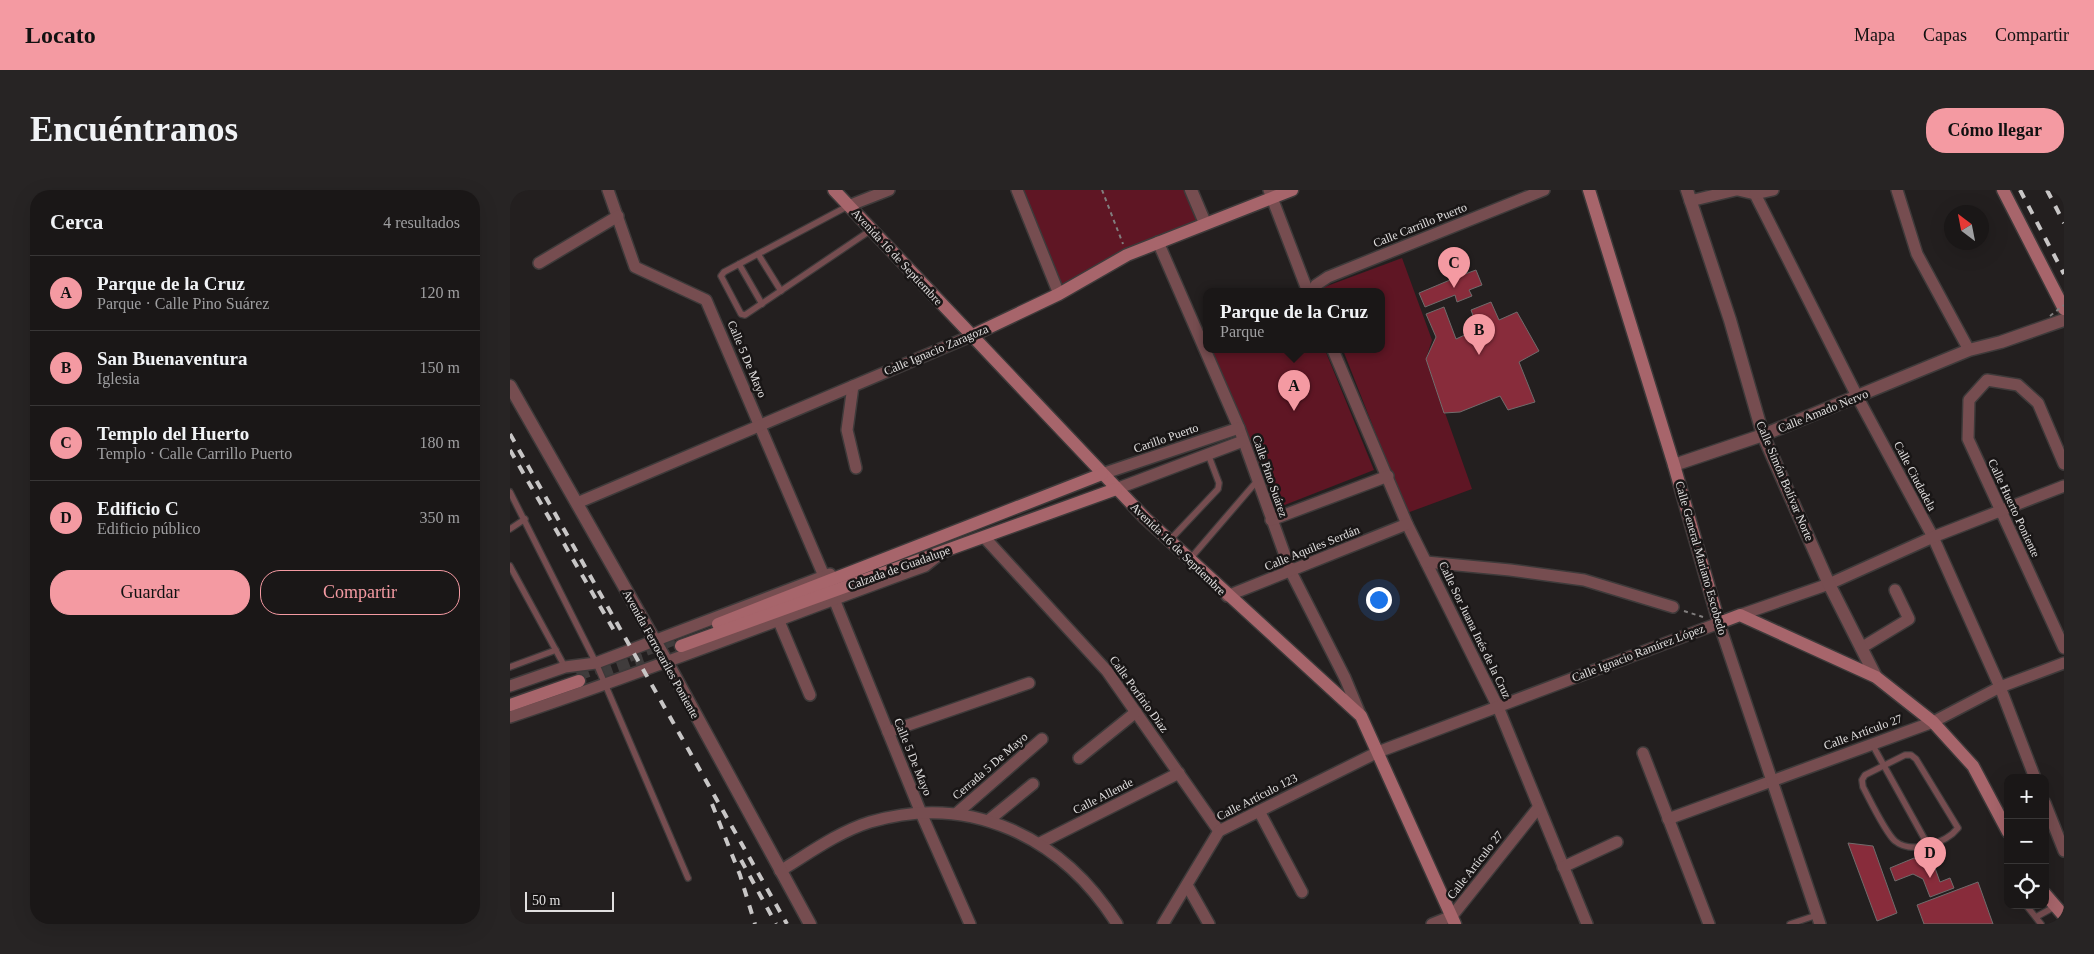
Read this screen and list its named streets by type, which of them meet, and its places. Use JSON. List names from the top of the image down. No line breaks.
{"streets":{"main road":["Avenida 16 de Septiembre","Calle Ignacio Zaragoza","Calle General Mariano Escobedo","Calzada de Guadalupe","Calle Ignacio Ramírez López"],"street":["Calle Carrillo Puerto","Calle 5 De Mayo","Calle Amado Nervo","Carillo Puerto","Calle Pino Suárez","Calle Ciudadela","Calle Simón Bolívar Norte","Calle Huerto Poniente","Calle Aquiles Serdán","Calle Sor Juana Inés de la Cruz","Avenida Ferrocariles Poniente","Calle Porfirio Díaz","Calle Artículo 27","Cerrada 5 De Mayo","Calle Allende","Calle Artículo 123"]},"crossings":[["Avenida 16 de Septiembre","Calle Ignacio Zaragoza"],["Avenida 16 de Septiembre","Carillo Puerto"],["Avenida 16 de Septiembre","Calle Pino Suárez"],["Avenida 16 de Septiembre","Calle Aquiles Serdán"],["Avenida 16 de Septiembre","Calzada de Guadalupe"],["Avenida 16 de Septiembre","Calle Ignacio Ramírez López"],["Avenida 16 de Septiembre","Calle Artículo 27"],["Avenida 16 de Septiembre","Calle Artículo 123"],["Calle Ignacio Zaragoza","Calle 5 De Mayo"],["Calle Ignacio Zaragoza","Calle Pino Suárez"],["Calle Ignacio Zaragoza","Avenida Ferrocariles Poniente"],["Calle Amado Nervo","Calle Ciudadela"],["Calle Amado Nervo","Calle Simón Bolívar Norte"],["Calle Amado Nervo","Calle General Mariano Escobedo"],["Carillo Puerto","Calle Pino Suárez"],["Carillo Puerto","Calzada de Guadalupe"],["Calle Pino Suárez","Calle Aquiles Serdán"],["Calle Ciudadela","Calle Ignacio Ramírez López"],["Calle Ciudadela","Calle Artículo 27"],["Calle Simón Bolívar Norte","Calle Ignacio Ramírez López"],["Calle Huerto Poniente","Calle Ignacio Ramírez López"],["Calle Aquiles Serdán","Calle Sor Juana Inés de la Cruz"],["Calle General Mariano Escobedo","Calle Ignacio Ramírez López"],["Calle General Mariano Escobedo","Calle Artículo 27"],["Calzada de Guadalupe","Calle Porfirio Díaz"],["Calle Sor Juana Inés de la Cruz","Calle Ignacio Ramírez López"],["Calle Sor Juana Inés de la Cruz","Calle Artículo 27"],["Calle Ignacio Ramírez López","Calle Artículo 123"],["Calle Porfirio Díaz","Calle Allende"],["Calle Porfirio Díaz","Calle Artículo 123"]],"scale_bar":"50 m","north":"top left","page":{"header":"Locato","nav":["Mapa","Capas","Compartir"],"buttons":["Cómo llegar",["Guardar","Compartir"]],"title":"Encuéntranos","heading":["Cerca","4 resultados"],"pins":["C","B","A","D"],"list":[{"mark":"A","name":"Parque de la Cruz","note":"Parque · Calle Pino Suárez","value":"120 m"},{"mark":"B","name":"San Buenaventura","note":"Iglesia","value":"150 m"},{"mark":"C","name":"Templo del Huerto","note":"Templo · Calle Carrillo Puerto","value":"180 m"},{"mark":"D","name":"Edificio C","note":"Edificio público","value":"350 m"}],"popup":["Parque de la Cruz","Parque"],"map_buttons":["+","−"],"scale":"50 m"}}
